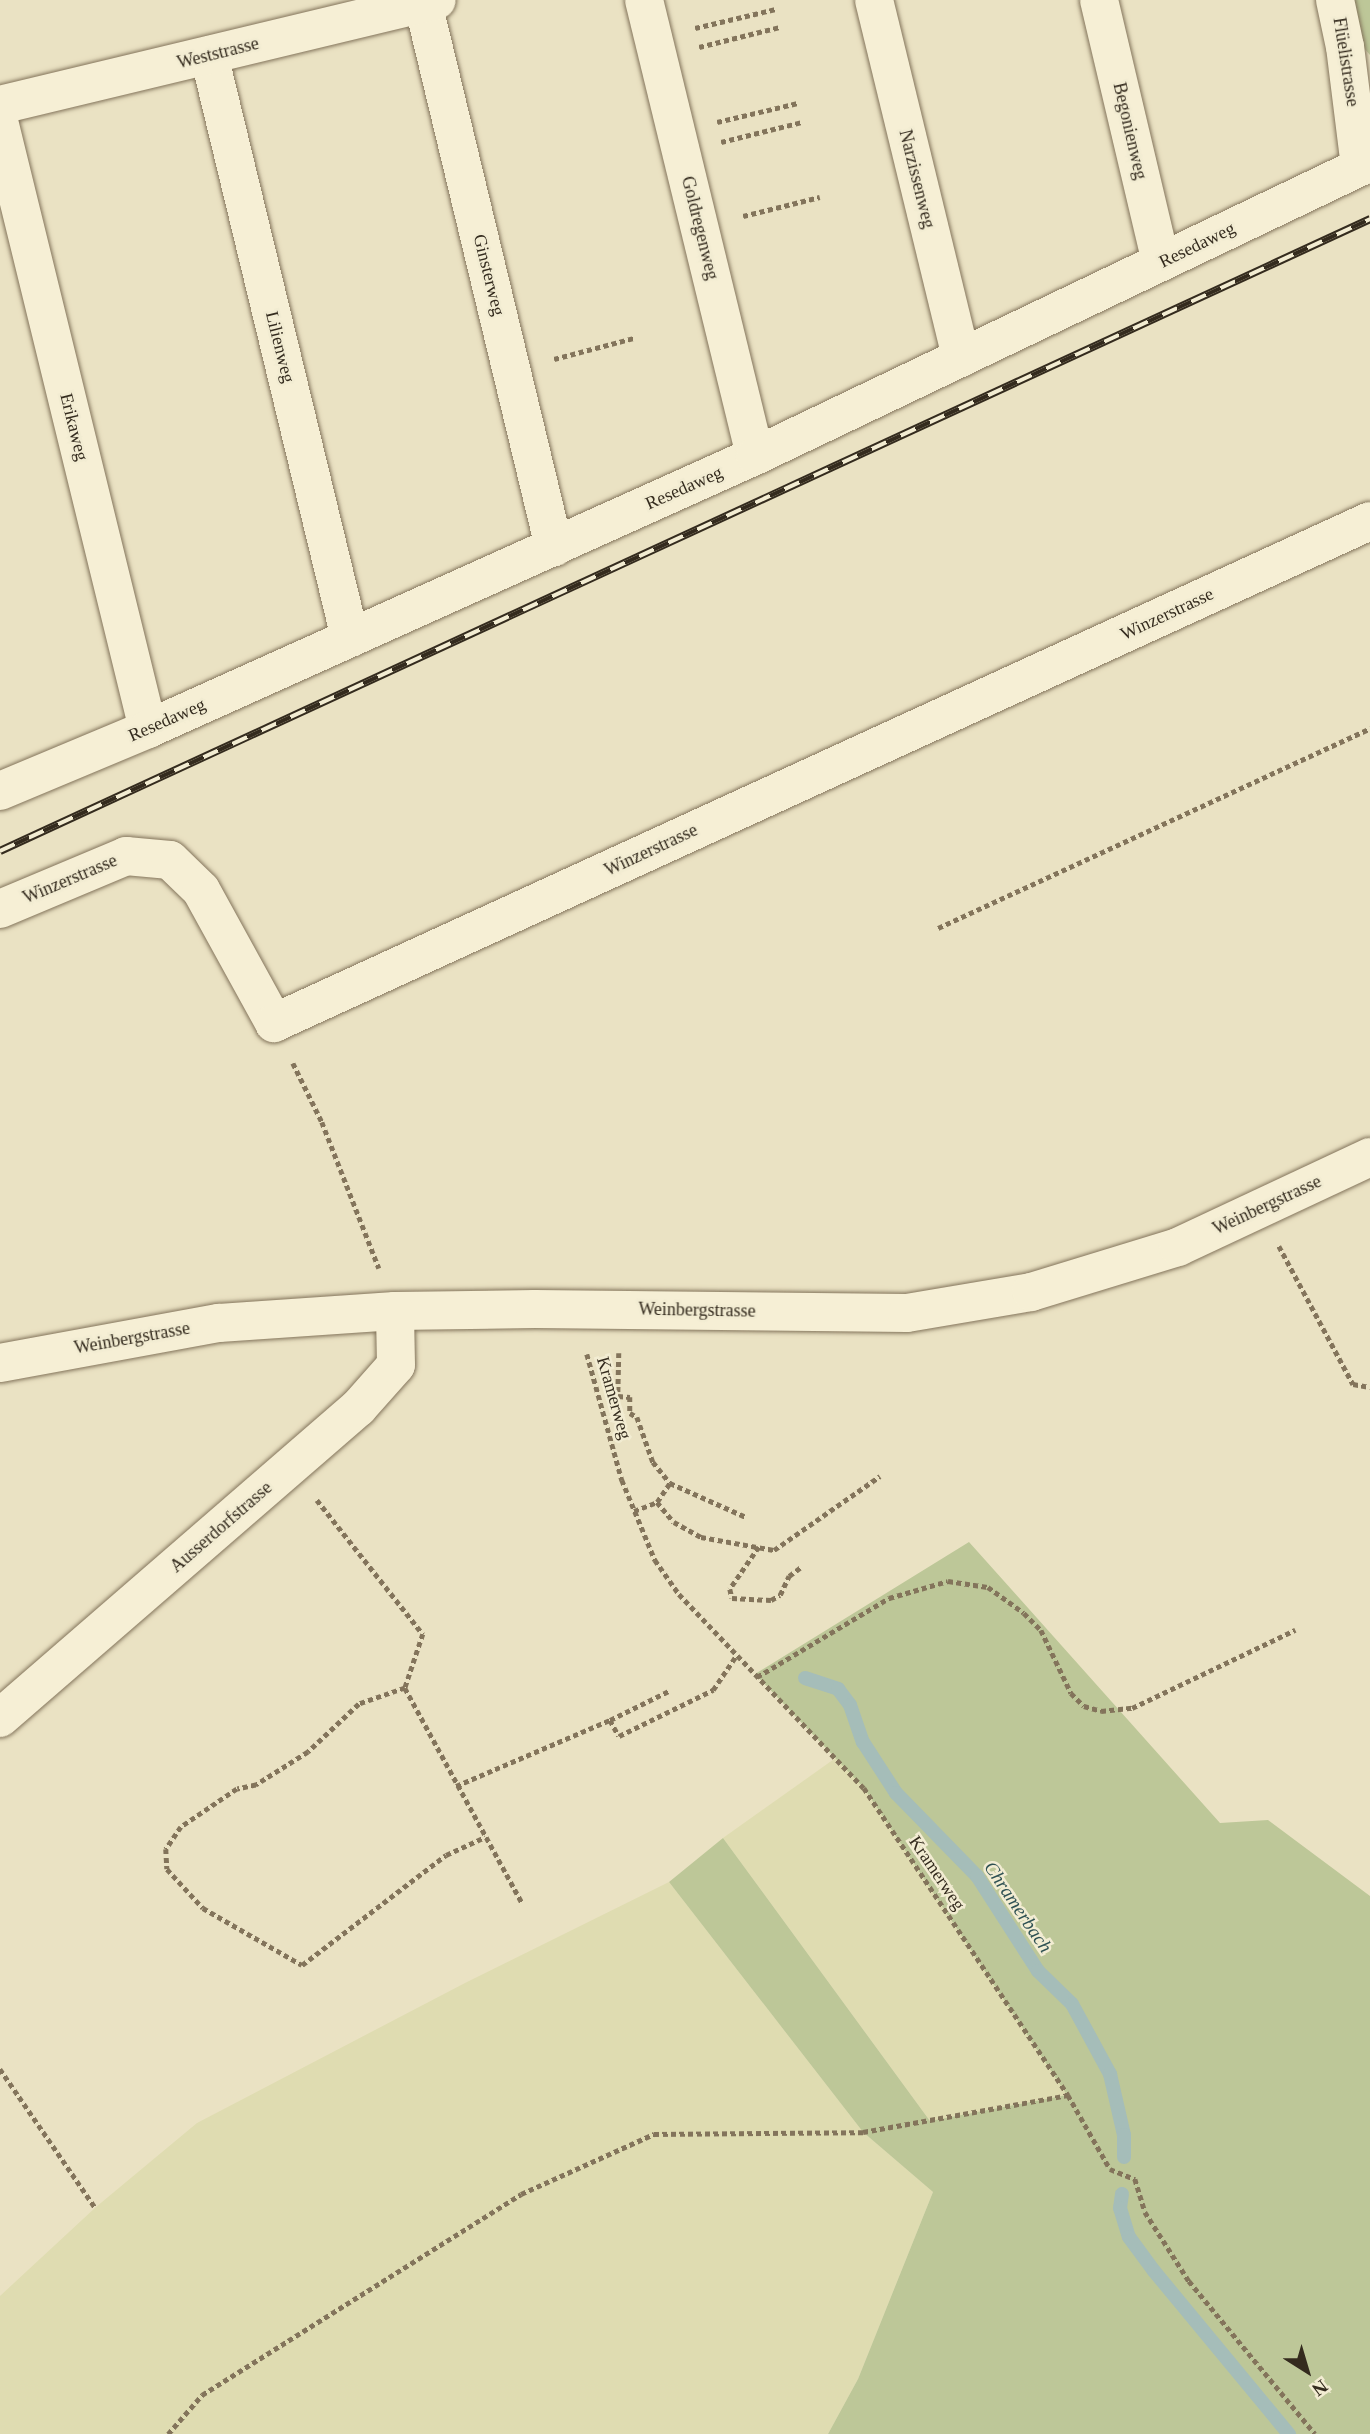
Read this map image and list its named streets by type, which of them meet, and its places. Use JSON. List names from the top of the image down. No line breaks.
{"streets":{"street":["Weststrasse","Flüelistrasse","Begonienweg","Narzissenweg","Goldregenweg","Resedaweg","Ginsterweg","Lilienweg","Erikaweg","Winzerstrasse","Weinbergstrasse","Ausserdorfstrasse"],"path":["Kramerweg"]},"crossings":[["Weststrasse","Ginsterweg"],["Weststrasse","Lilienweg"],["Flüelistrasse","Resedaweg"],["Begonienweg","Resedaweg"],["Narzissenweg","Resedaweg"],["Goldregenweg","Resedaweg"],["Resedaweg","Ginsterweg"],["Resedaweg","Lilienweg"],["Resedaweg","Erikaweg"],["Weinbergstrasse","Kramerweg"],["Weinbergstrasse","Ausserdorfstrasse"]],"water":["Chramerbach"],"north":"bottom right"}
